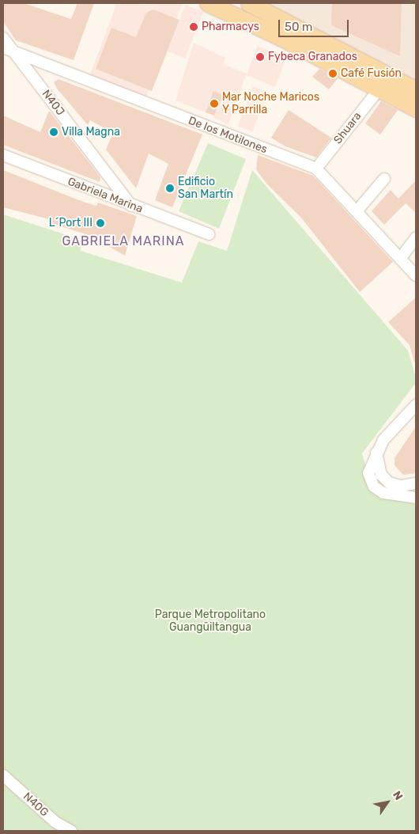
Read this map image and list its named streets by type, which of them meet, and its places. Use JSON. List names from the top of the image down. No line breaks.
{"streets":{"street":["N40J","Shuara","De los Motilones","Gabriela Marina","N40G"]},"crossings":[["N40J","De los Motilones"],["N40J","Gabriela Marina"],["Shuara","De los Motilones"]],"districts":["GABRIELA MARINA"],"parks":["Parque Metropolitano Guangüiltangua"],"places":["Pharmacys","Fybeca Granados","Café Fusión","Mar Noche Maricos Y Parrilla","Villa Magna","Edificio San Martín","L´Port III"],"scale_bar":"50 m","north":"top right"}
